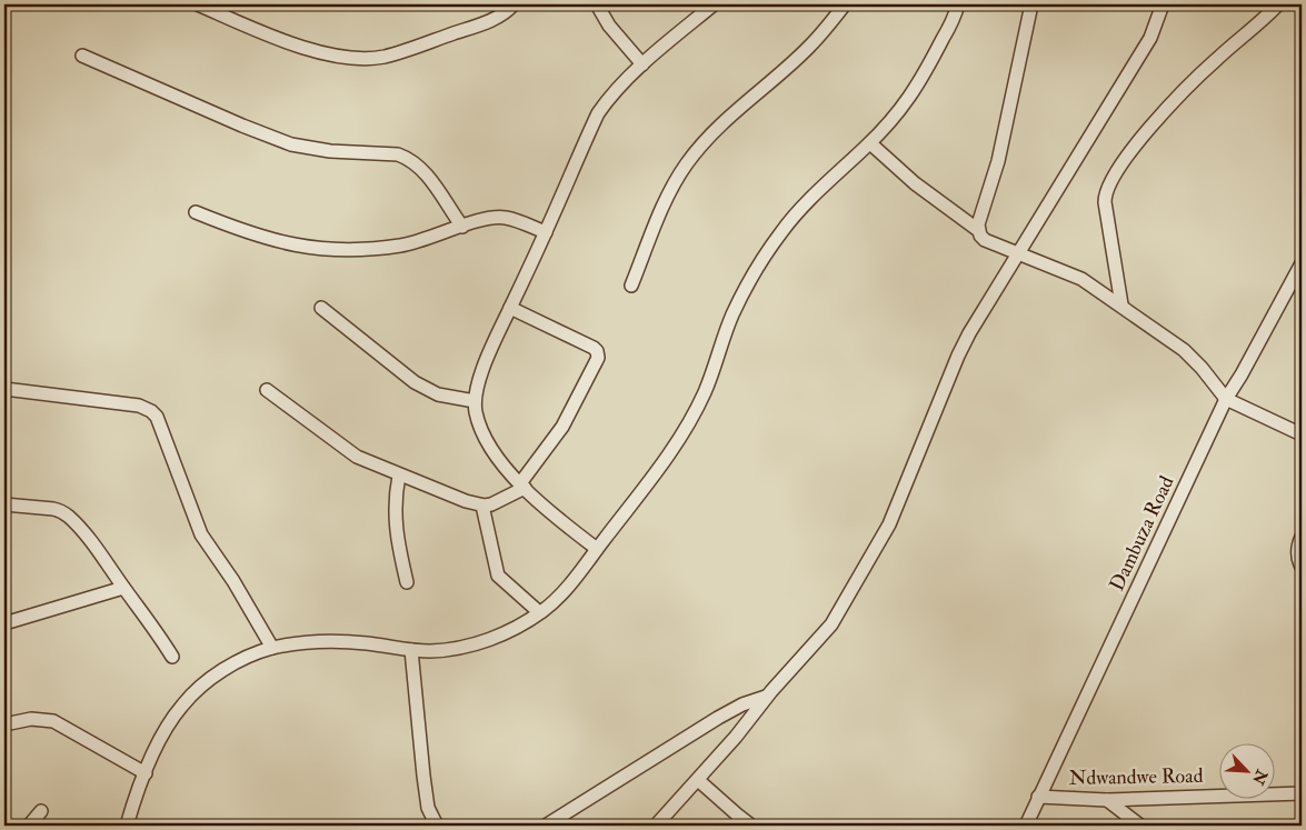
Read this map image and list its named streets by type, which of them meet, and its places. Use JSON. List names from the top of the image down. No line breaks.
{"streets":{"street":["Dambuza Road","Ndwandwe Road"]},"crossings":[["Dambuza Road","Ndwandwe Road"]],"north":"bottom right"}
